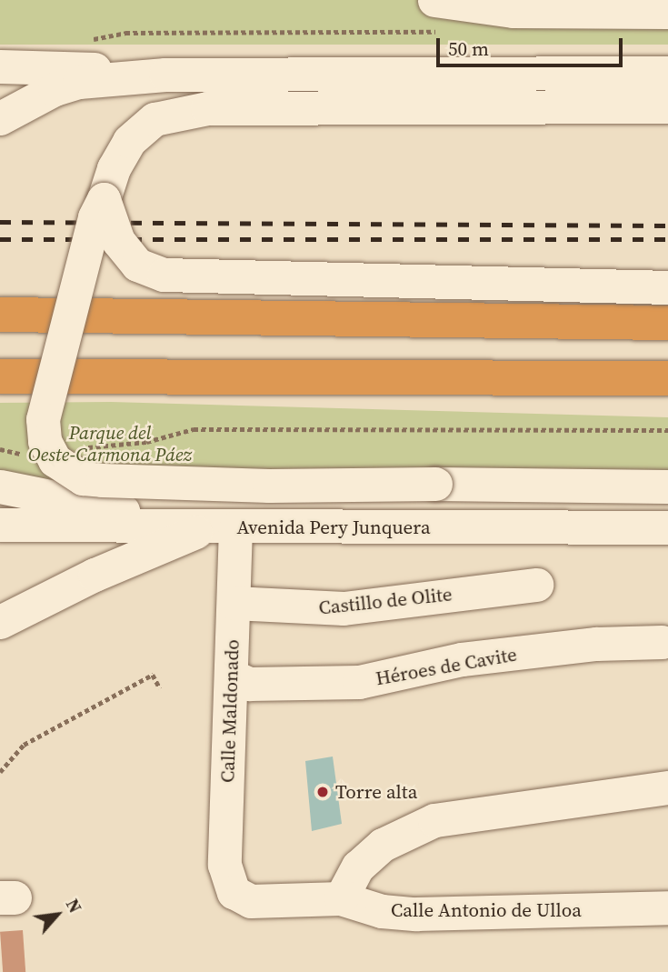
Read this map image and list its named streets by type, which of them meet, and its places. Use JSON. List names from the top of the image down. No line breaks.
{"streets":{"street":["Avenida Pery Junquera","Castillo de Olite","Héroes de Cavite","Calle Maldonado","Calle Antonio de Ulloa"]},"crossings":[["Avenida Pery Junquera","Calle Maldonado"],["Castillo de Olite","Calle Maldonado"],["Héroes de Cavite","Calle Maldonado"],["Calle Maldonado","Calle Antonio de Ulloa"]],"parks":["Parque del Oeste-Carmona Páez"],"places":["Torre alta"],"scale_bar":"50 m","north":"top right"}
